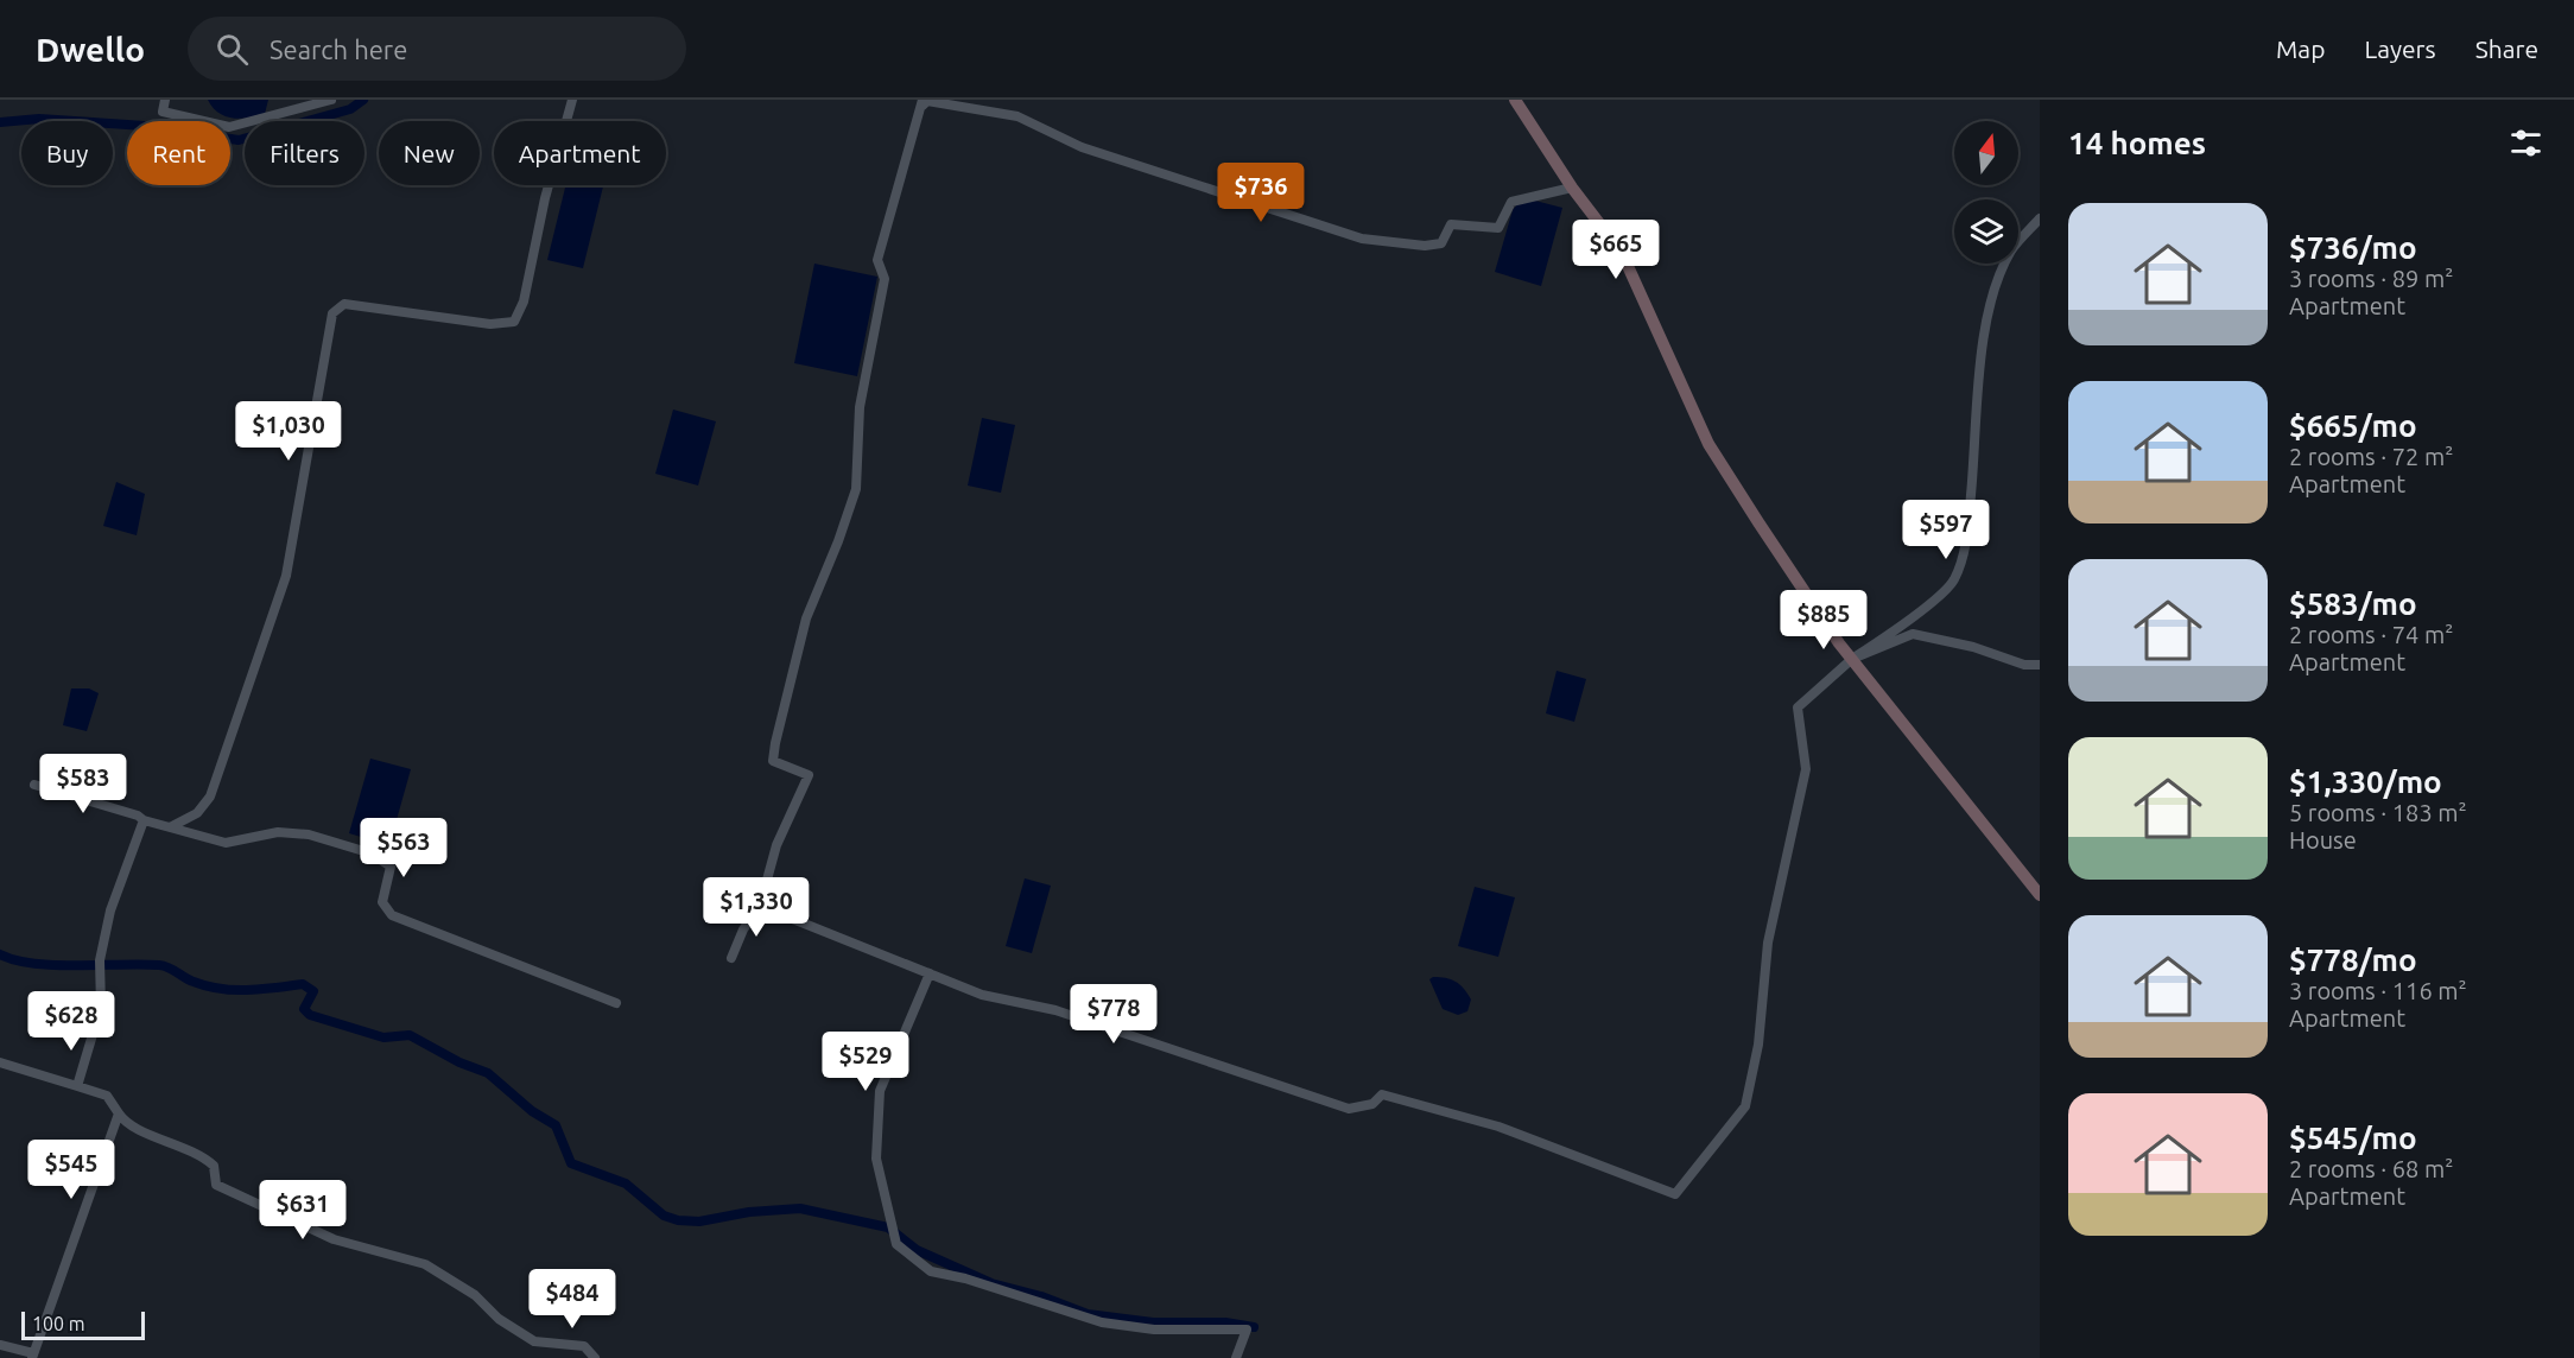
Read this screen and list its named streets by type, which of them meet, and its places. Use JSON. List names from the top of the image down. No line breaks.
{"scale_bar":"100 m","north":"top","page":{"header":"Dwello","search":"Search here","nav":["Map","Layers","Share"],"heading":"14 homes","chip":["Buy","Rent","Filters","New","Apartment"],"price":["$736","$665","$1,030","$597","$885","$583","$563","$1,330","$778","$628","$529","$545","$631","$484"],"list":[{"name":"$736/mo","note":"3 rooms · 89 m² · Apartment"},{"name":"$665/mo","note":"2 rooms · 72 m² · Apartment"},{"name":"$583/mo","note":"2 rooms · 74 m² · Apartment"},{"name":"$1,330/mo","note":"5 rooms · 183 m² · House"},{"name":"$778/mo","note":"3 rooms · 116 m² · Apartment"},{"name":"$545/mo","note":"2 rooms · 68 m² · Apartment"}],"scale":"100 m"}}
